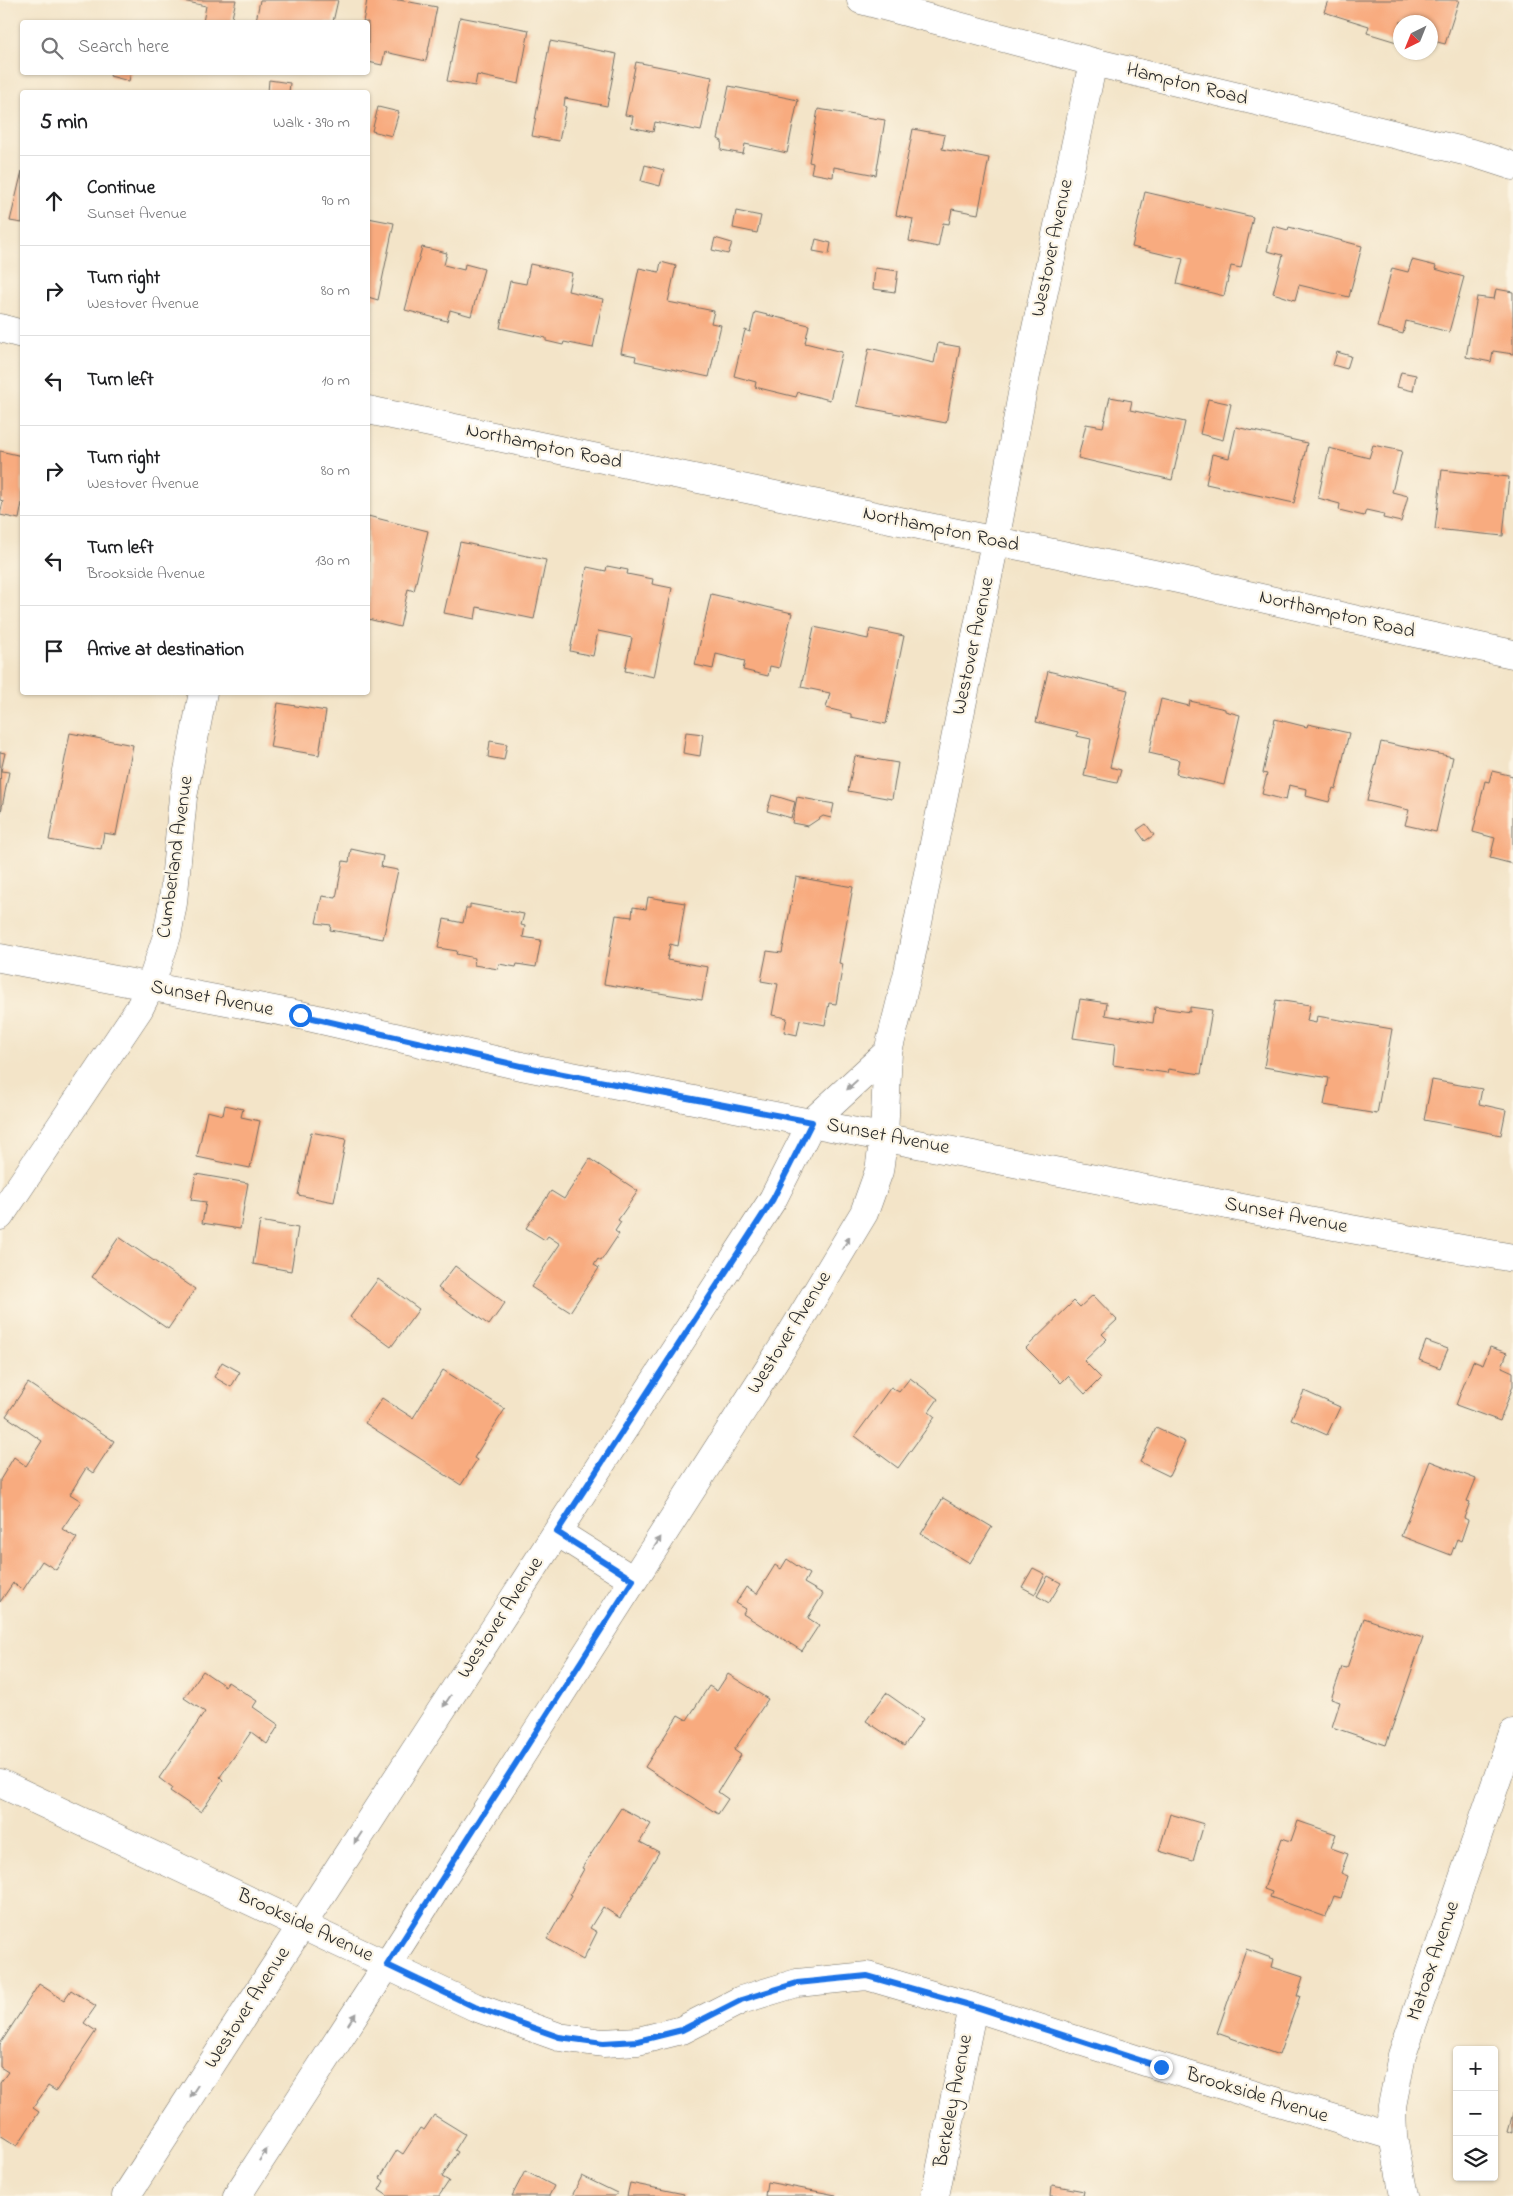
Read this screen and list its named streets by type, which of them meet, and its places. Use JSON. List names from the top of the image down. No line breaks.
{"streets":{"street":["Hampton Road","Westover Avenue","Northampton Road","Cumberland Avenue","Sunset Avenue","Brookside Avenue","Matoax Avenue","Berkeley Avenue"]},"crossings":[["Hampton Road","Westover Avenue"],["Westover Avenue","Northampton Road"],["Westover Avenue","Sunset Avenue"],["Westover Avenue","Brookside Avenue"],["Cumberland Avenue","Sunset Avenue"],["Brookside Avenue","Matoax Avenue"],["Brookside Avenue","Berkeley Avenue"]],"north":"bottom left","page":{"search":"Search here","heading":["5 min","Walk · 390 m"],"list":[["Continue","Sunset Avenue","90 m"],["Turn right","Westover Avenue","80 m"],["Turn left","10 m"],["Turn right","Westover Avenue","80 m"],["Turn left","Brookside Avenue","130 m"],"Arrive at destination"],"map_buttons":["+","−"]}}
